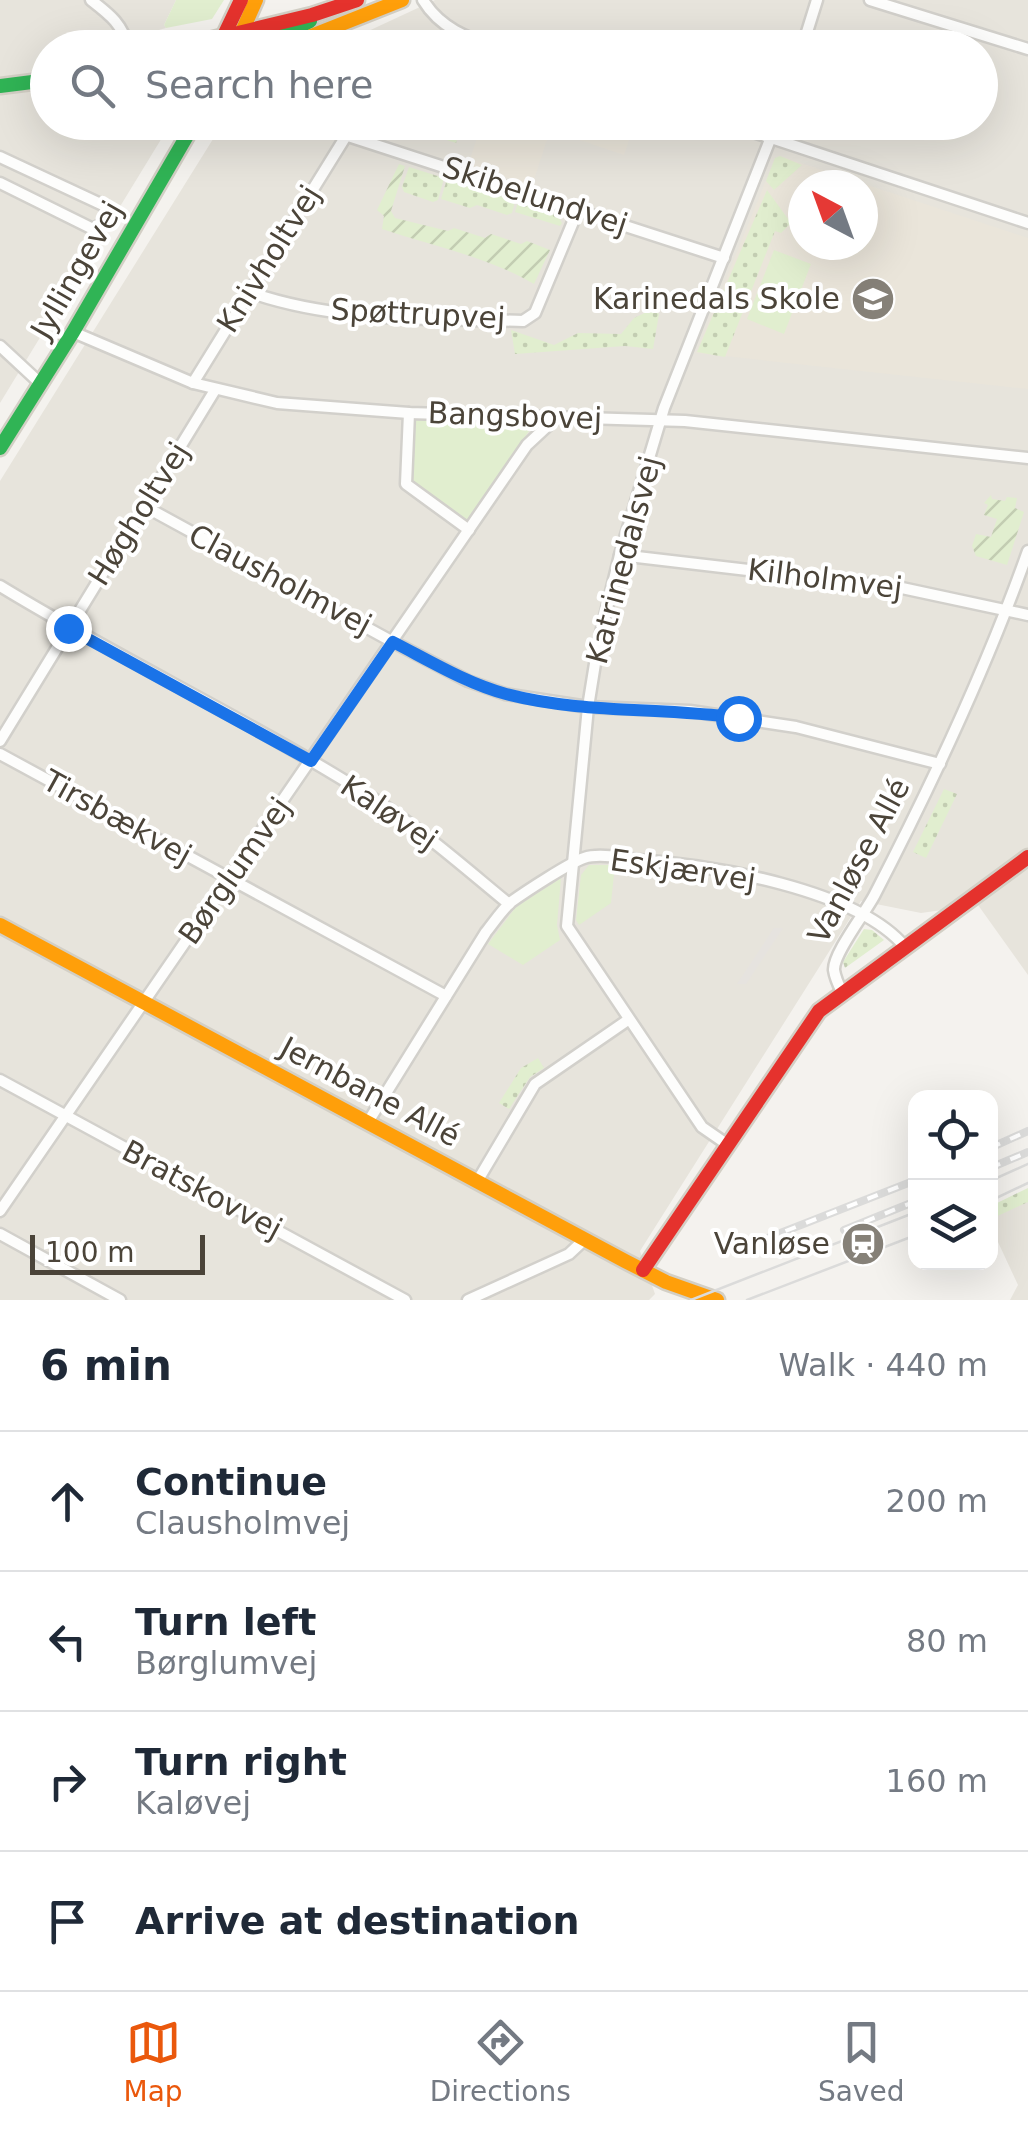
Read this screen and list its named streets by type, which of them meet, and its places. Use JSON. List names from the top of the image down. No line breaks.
{"streets":{"street":["Skibelundvej","Knivholtvej","Jyllingevej","Spøttrupvej","Bangsbovej","Høgholtvej","Katrinedalsvej","Kilholmvej","Clausholmvej","Kaløvej","Tirsbækvej","Vanløse Allé","Eskjærvej","Børglumvej","Jernbane Allé","Bratskovvej"]},"crossings":[["Skibelundvej","Spøttrupvej"],["Skibelundvej","Katrinedalsvej"],["Knivholtvej","Spøttrupvej"],["Knivholtvej","Bangsbovej"],["Jyllingevej","Bangsbovej"],["Bangsbovej","Høgholtvej"],["Bangsbovej","Katrinedalsvej"],["Bangsbovej","Børglumvej"],["Høgholtvej","Clausholmvej"],["Høgholtvej","Kaløvej"],["Katrinedalsvej","Kilholmvej"],["Katrinedalsvej","Clausholmvej"],["Katrinedalsvej","Vanløse Allé"],["Katrinedalsvej","Eskjærvej"],["Kilholmvej","Vanløse Allé"],["Clausholmvej","Vanløse Allé"],["Clausholmvej","Børglumvej"],["Kaløvej","Eskjærvej"],["Kaløvej","Børglumvej"],["Tirsbækvej","Børglumvej"],["Vanløse Allé","Eskjærvej"],["Vanløse Allé","Jernbane Allé"],["Børglumvej","Jernbane Allé"],["Børglumvej","Bratskovvej"]],"places":{"school or university":["Karinedals Skole"],"station":["Vanløse"]},"scale_bar":"100 m","north":"top left","page":{"search":"Search here","scale":"100 m","heading":["6 min","Walk · 440 m"],"list":[["Continue","Clausholmvej","200 m"],["Turn left","Børglumvej","80 m"],["Turn right","Kaløvej","160 m"],"Arrive at destination"],"nav":["Map","Directions","Saved"]}}
